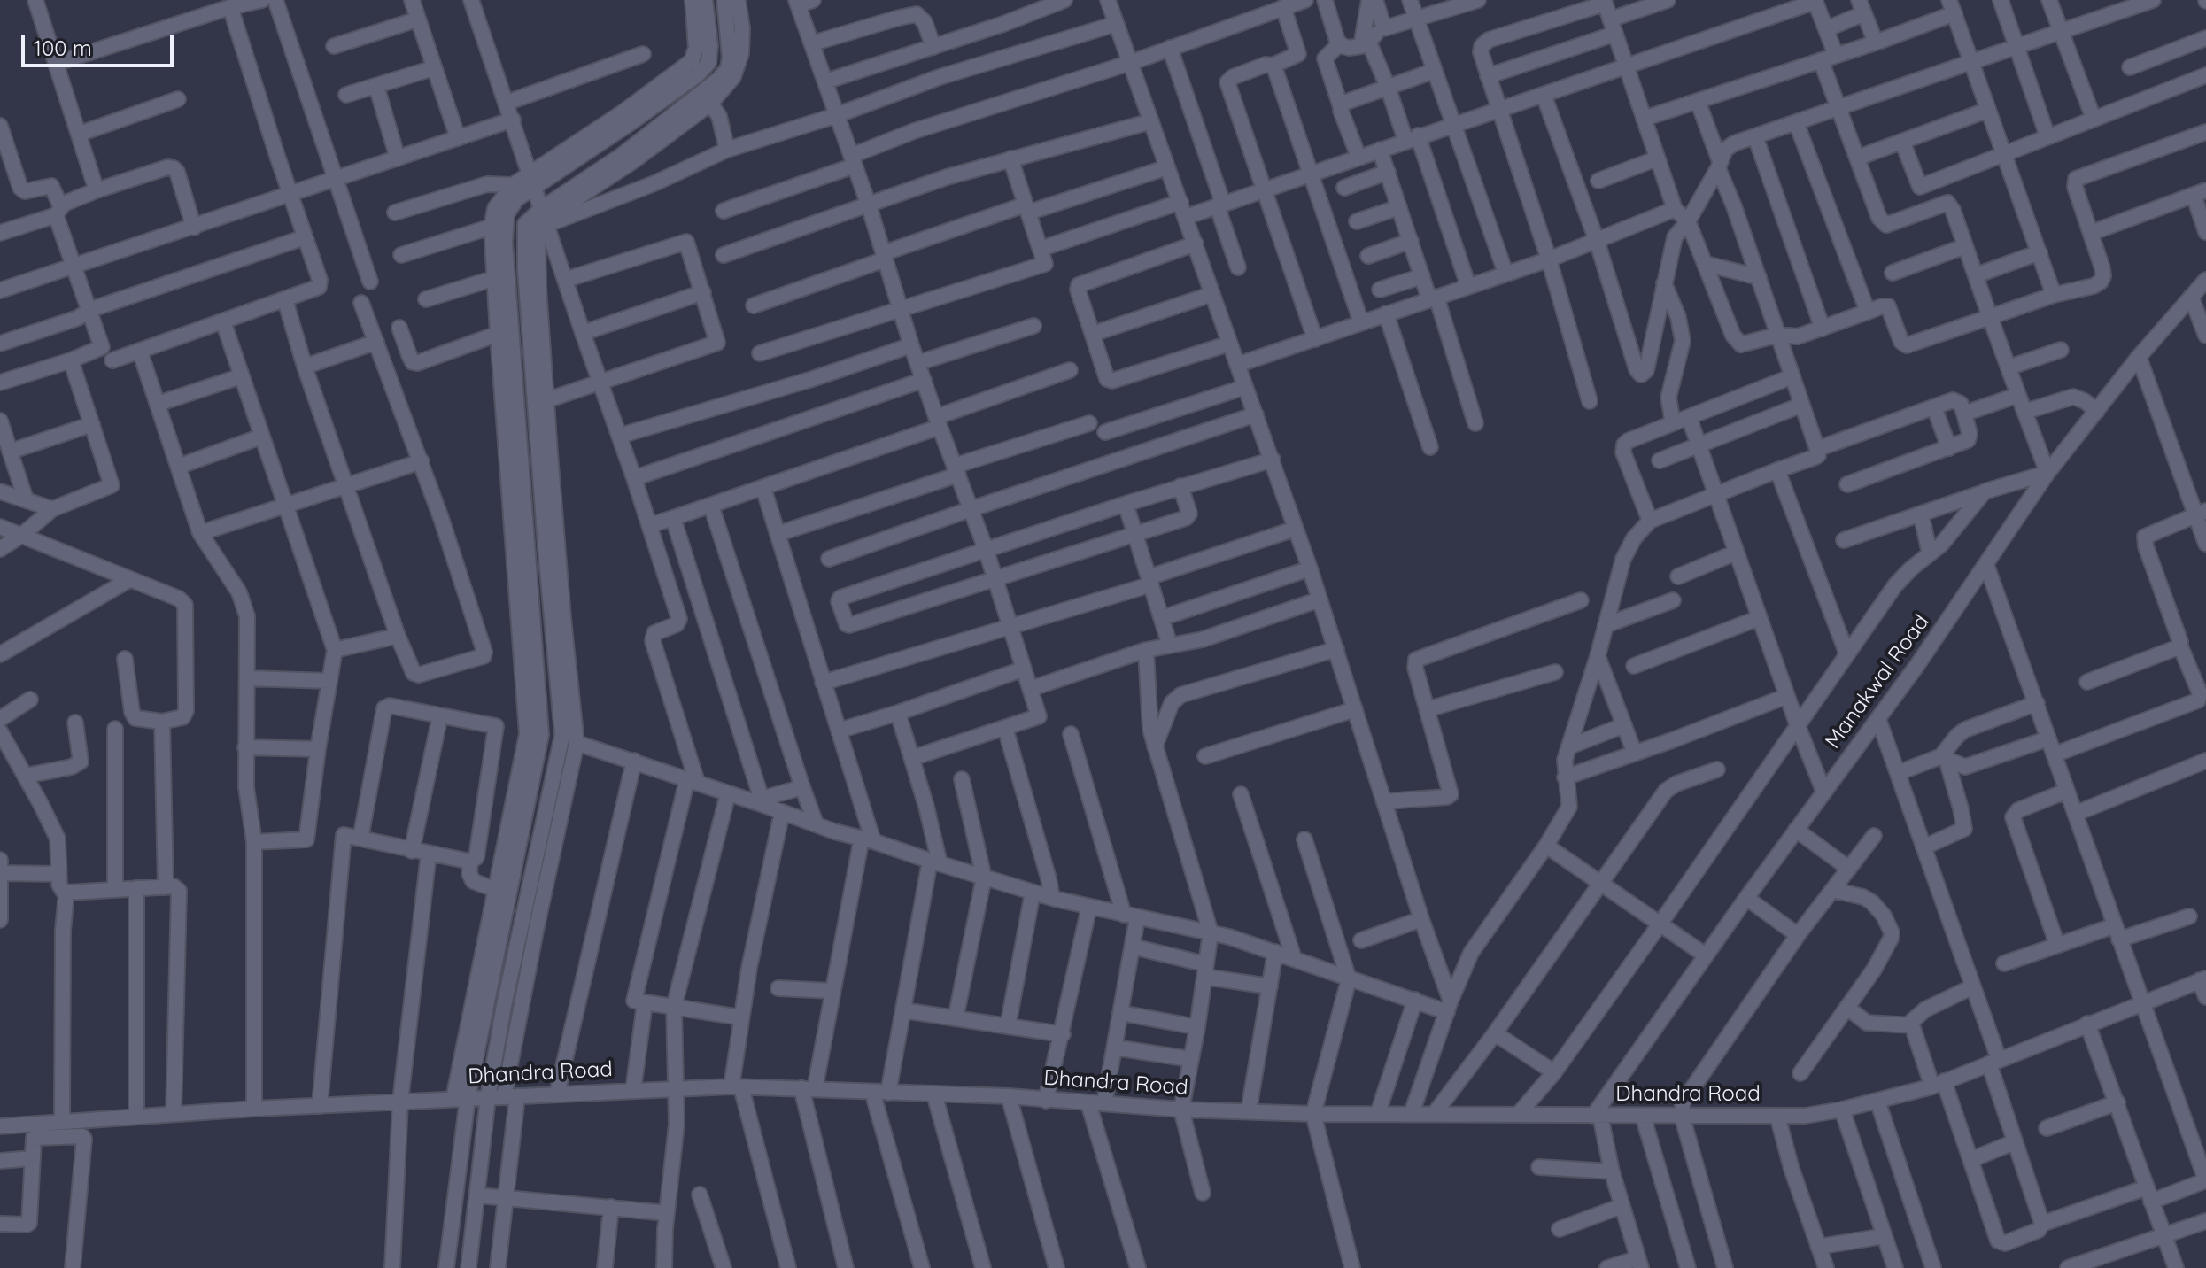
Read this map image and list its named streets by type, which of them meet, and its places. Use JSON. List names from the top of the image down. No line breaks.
{"streets":{"street":["Manakwal Road","Dhandra Road"]},"crossings":[["Manakwal Road","Dhandra Road"]],"scale_bar":"100 m"}
